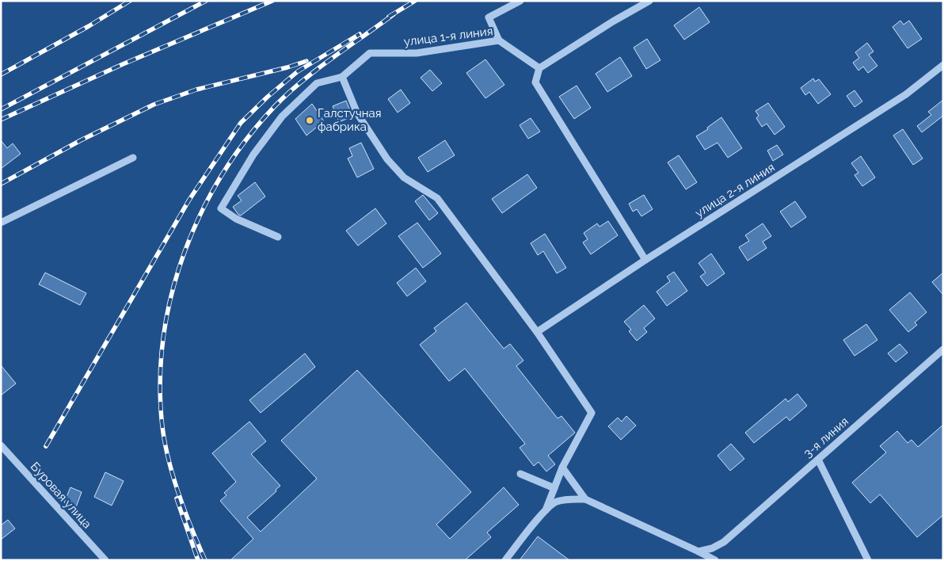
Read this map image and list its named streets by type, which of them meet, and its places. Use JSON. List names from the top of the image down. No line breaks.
{"streets":{"street":["улица 1-я линия","улица 2-я линия","3-я линия","Буровая улица"]},"places":["Галстучная фабрика"]}
